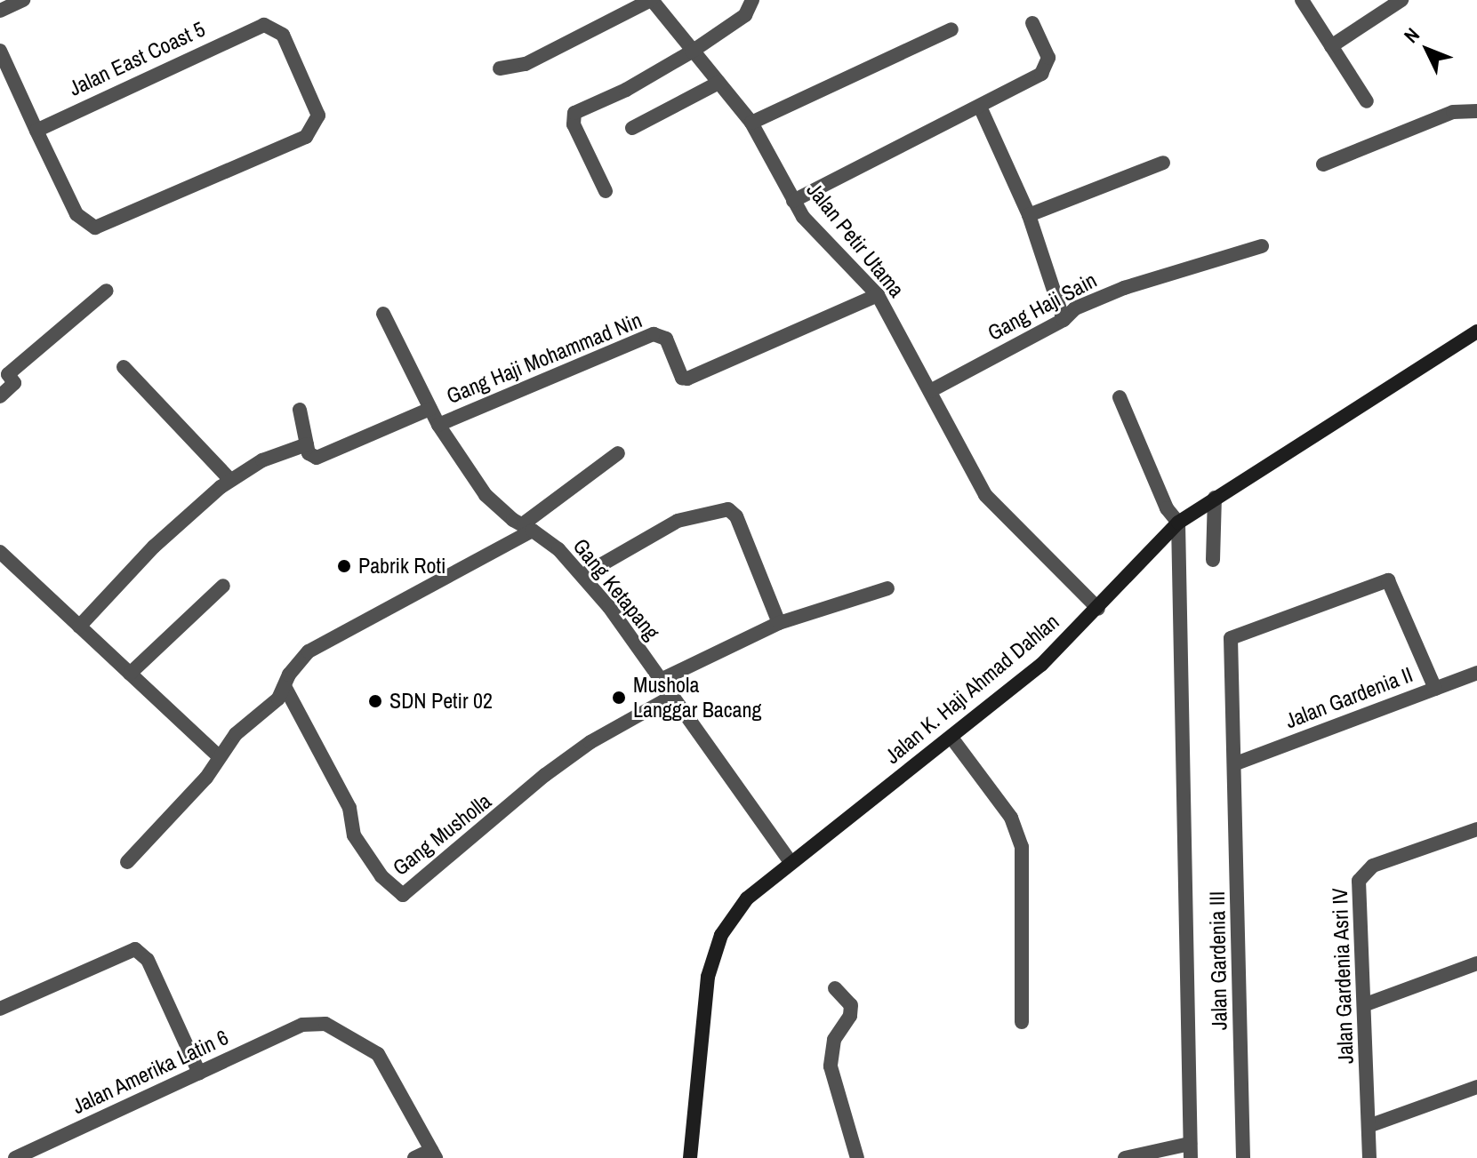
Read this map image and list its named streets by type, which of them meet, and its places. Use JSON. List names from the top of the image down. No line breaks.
{"streets":{"main road":["Jalan K. Haji Ahmad Dahlan"],"street":["Jalan East Coast 5","Jalan Petir Utama","Gang Haji Sain","Gang Haji Mohammad Nin","Gang Ketapang","Jalan Gardenia II","Gang Musholla","Jalan Gardenia III","Jalan Gardenia Asri IV","Jalan Amerika Latin 6"]},"crossings":[["Jalan Petir Utama","Gang Haji Sain"],["Jalan Petir Utama","Gang Haji Mohammad Nin"],["Jalan Petir Utama","Jalan K. Haji Ahmad Dahlan"],["Gang Haji Mohammad Nin","Gang Ketapang"],["Gang Ketapang","Jalan K. Haji Ahmad Dahlan"],["Gang Ketapang","Gang Musholla"],["Jalan Gardenia II","Jalan Gardenia III"]],"places":["Pabrik Roti","Mushola Langgar Bacang","SDN Petir 02"],"north":"top left"}
